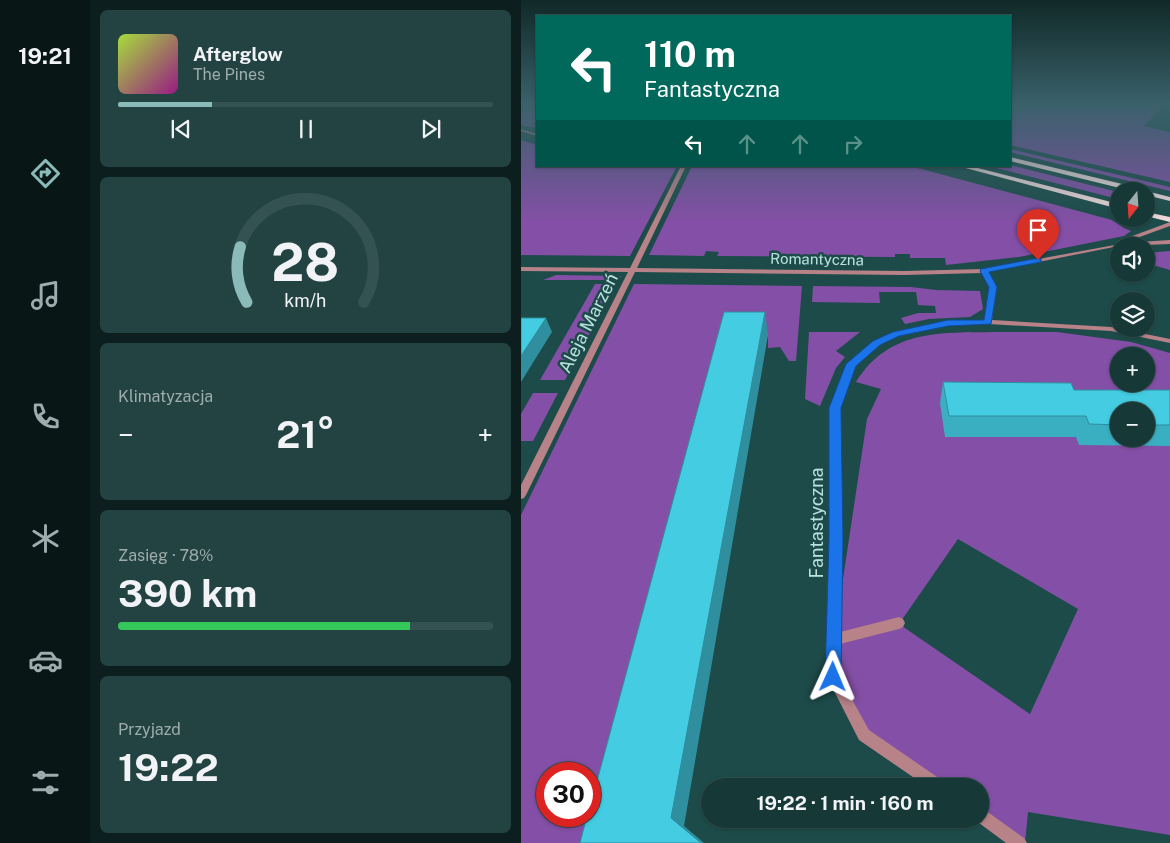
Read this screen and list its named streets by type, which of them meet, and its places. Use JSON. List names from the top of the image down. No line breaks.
{"streets":{"street":["Romantyczna","Aleja Marzeń","Fantastyczna"]},"crossings":[["Romantyczna","Aleja Marzeń"]],"north":"bottom","page":{"tabs":"19:21","turn":["110 m","Fantastyczna"],"song":["Afterglow","The Pines"],"map_buttons":["+","−"],"tile":["Klimatyzacja",["Zasięg · 78%","390 km"],["Przyjazd","19:22"]],"heat":["−","21°","+"],"limit":"30","trip":"19:22 · 1 min · 160 m","gauge":["28","km/h"]}}
